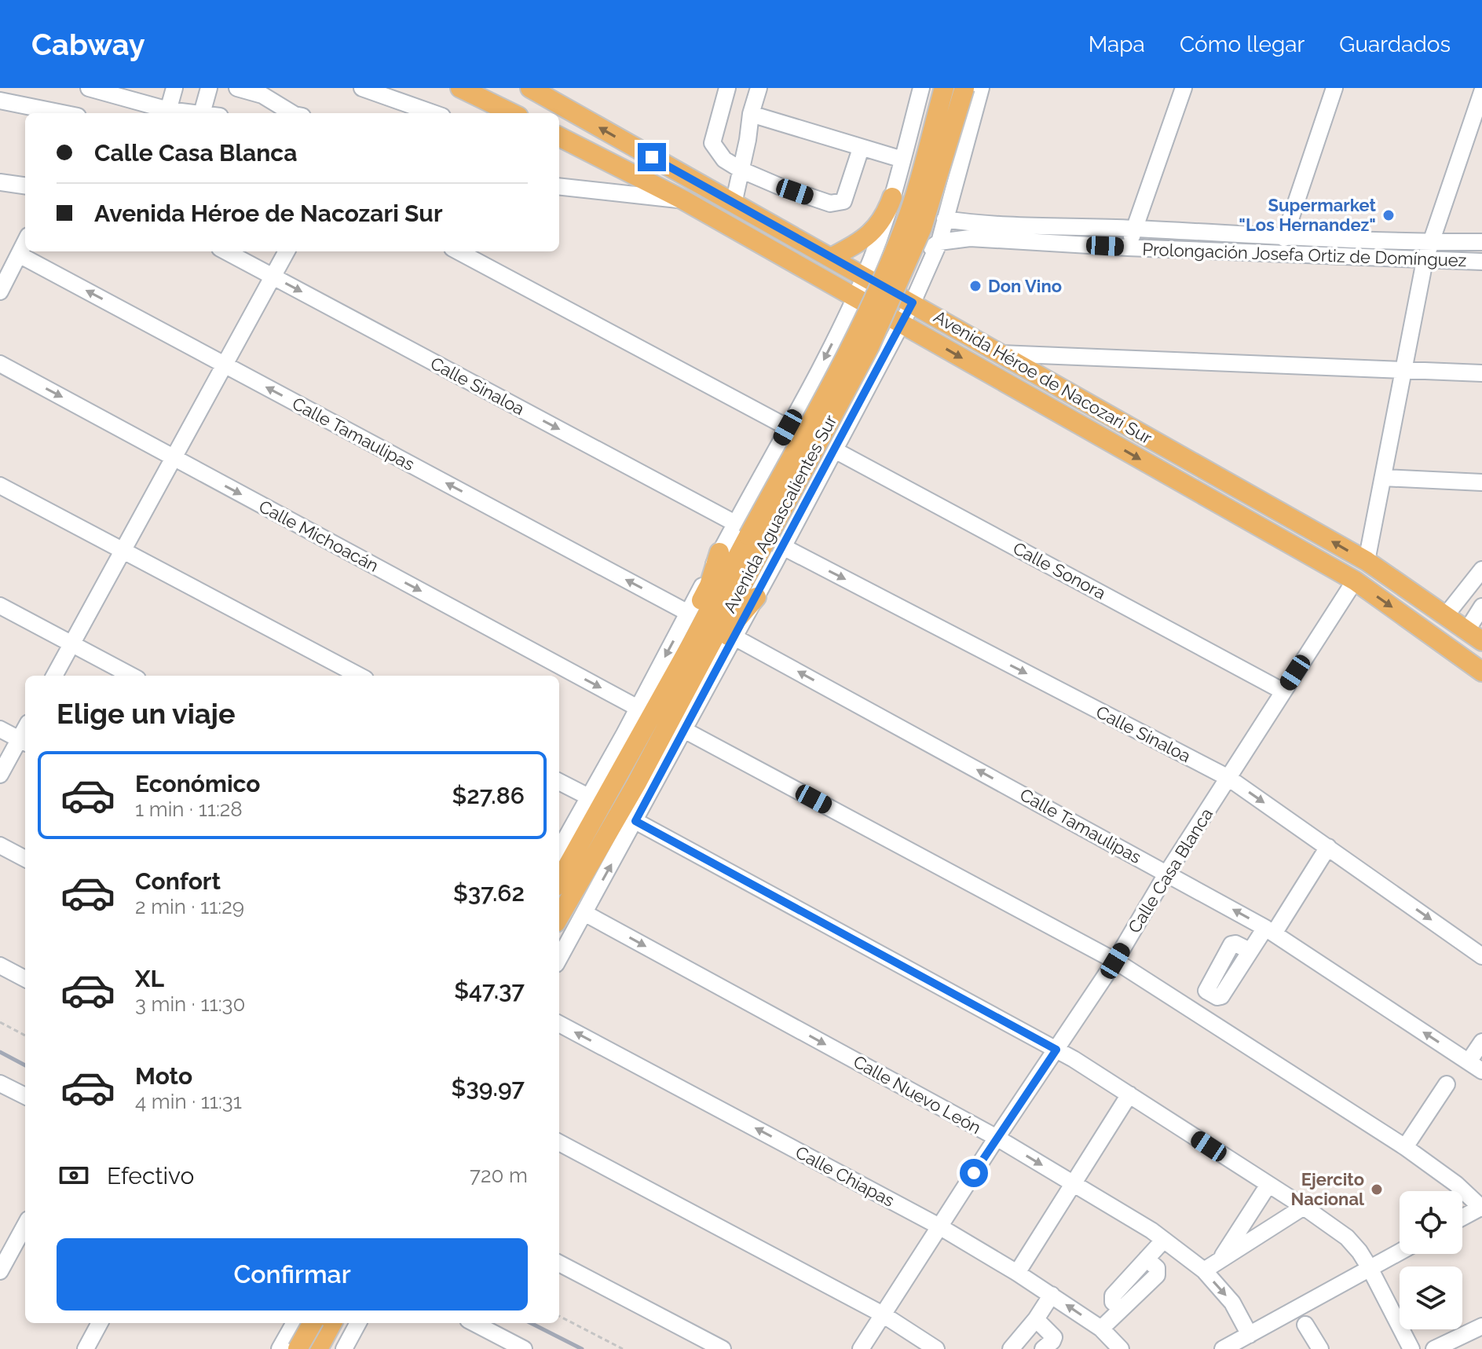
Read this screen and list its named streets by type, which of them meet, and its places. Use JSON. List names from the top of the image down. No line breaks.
{"streets":{"main road":["Avenida Héroe de Nacozari Sur","Avenida Aguascalientes Sur"],"street":["Prolongación Josefa Ortiz de Domínguez","Calle Sinaloa","Calle Tamaulipas","Calle Michoacán","Calle Sonora","Calle Casa Blanca","Calle Nuevo León","Calle Chiapas"]},"crossings":[["Prolongación Josefa Ortiz de Domínguez","Avenida Aguascalientes Sur"],["Avenida Héroe de Nacozari Sur","Avenida Aguascalientes Sur"],["Avenida Héroe de Nacozari Sur","Calle Casa Blanca"],["Calle Sinaloa","Avenida Aguascalientes Sur"],["Calle Sinaloa","Calle Casa Blanca"],["Calle Tamaulipas","Avenida Aguascalientes Sur"],["Calle Tamaulipas","Calle Casa Blanca"],["Avenida Aguascalientes Sur","Calle Michoacán"],["Avenida Aguascalientes Sur","Calle Sonora"],["Avenida Aguascalientes Sur","Calle Nuevo León"],["Calle Sonora","Calle Casa Blanca"],["Calle Casa Blanca","Calle Nuevo León"],["Calle Casa Blanca","Calle Chiapas"]],"one_way":["Calle Sinaloa"],"places":["Supermarket \"Los Hernandez\"","Don Vino","Ejercito Nacional"],"page":{"header":"Cabway","nav":["Mapa","Cómo llegar","Guardados"],"banner":["Calle Casa Blanca","Avenida Héroe de Nacozari Sur"],"heading":"Elige un viaje","list":[{"name":"Económico","note":"1 min · 11:28","value":"$27.86"},{"name":"Confort","note":"2 min · 11:29","value":"$37.62"},{"name":"XL","note":"3 min · 11:30","value":"$47.37"},{"name":"Moto","note":"4 min · 11:31","value":"$39.97"}],"pay":["Efectivo","720 m"],"buttons":"Confirmar"}}
